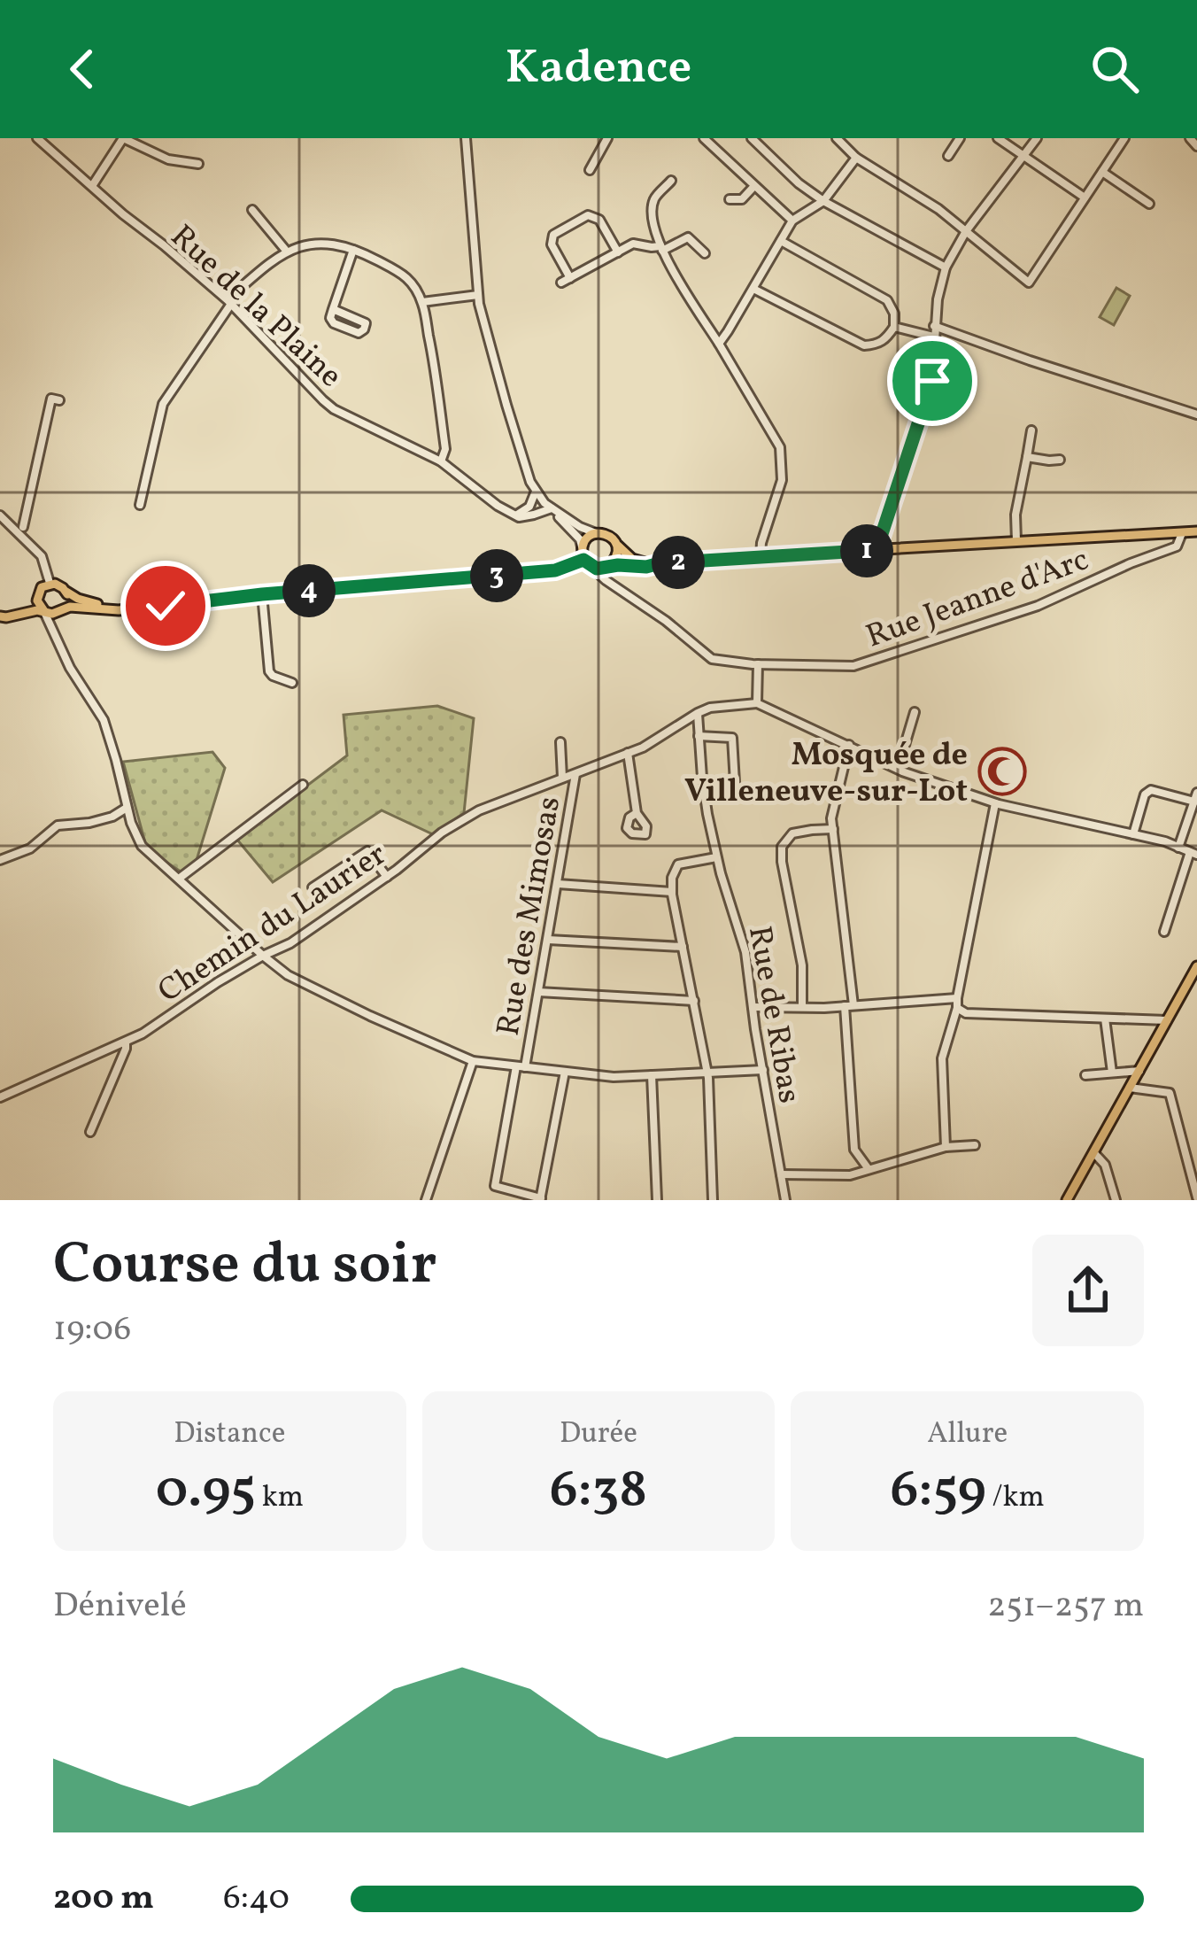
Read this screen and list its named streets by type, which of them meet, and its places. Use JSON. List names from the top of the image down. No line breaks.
{"streets":{"street":["Rue de la Plaine","Rue Jeanne d'Arc","Rue des Mimosas","Chemin du Laurier","Rue de Ribas"]},"crossings":[["Rue des Mimosas","Chemin du Laurier"],["Chemin du Laurier","Rue de Ribas"]],"places":{"mosque":["Mosquée de Villeneuve-sur-Lot"]},"page":{"header":"Kadence","pins":["1","2","3","4"],"heading":["Course du soir","19:06"],"stats":[["Distance","0.95 km"],["Durée","6:38"],["Allure","6:59 /km"]],"chart":["Dénivelé","251–257 m"],"list":[{"name":"200 m","note":"6:40"}]}}
